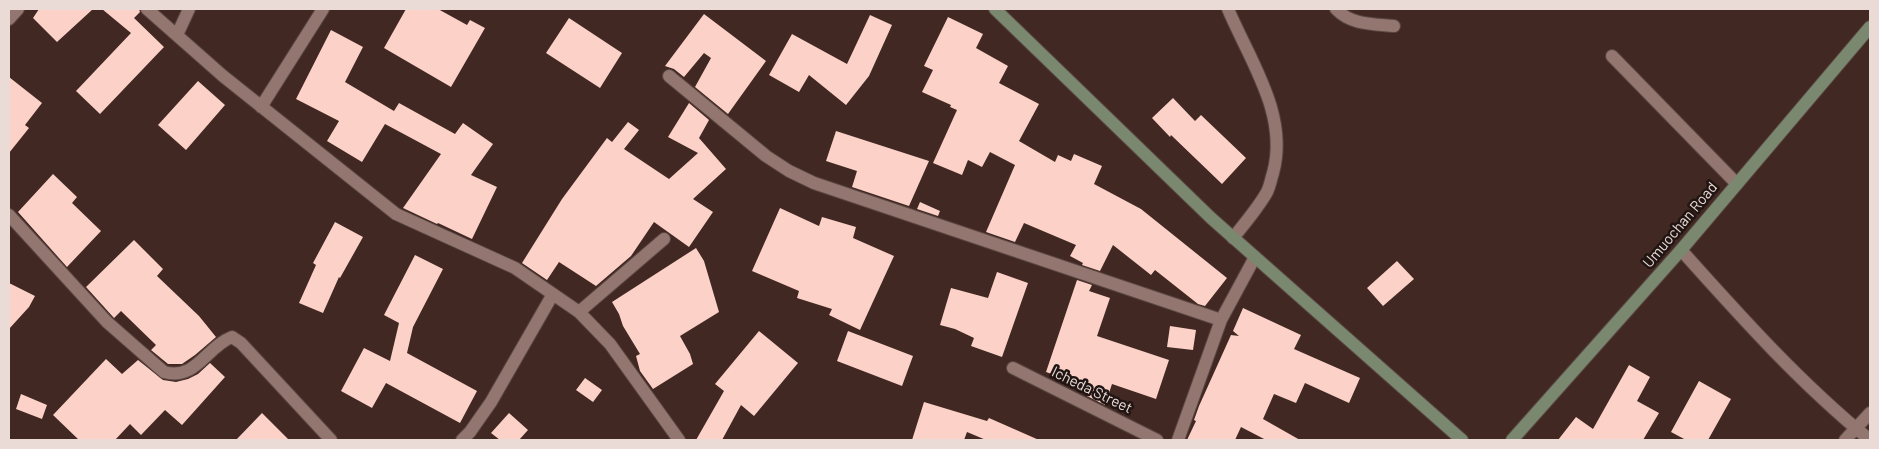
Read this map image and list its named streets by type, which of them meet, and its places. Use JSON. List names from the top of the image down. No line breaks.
{"streets":{"main road":["Umuochan Road"],"street":["Icheda Street"]}}
